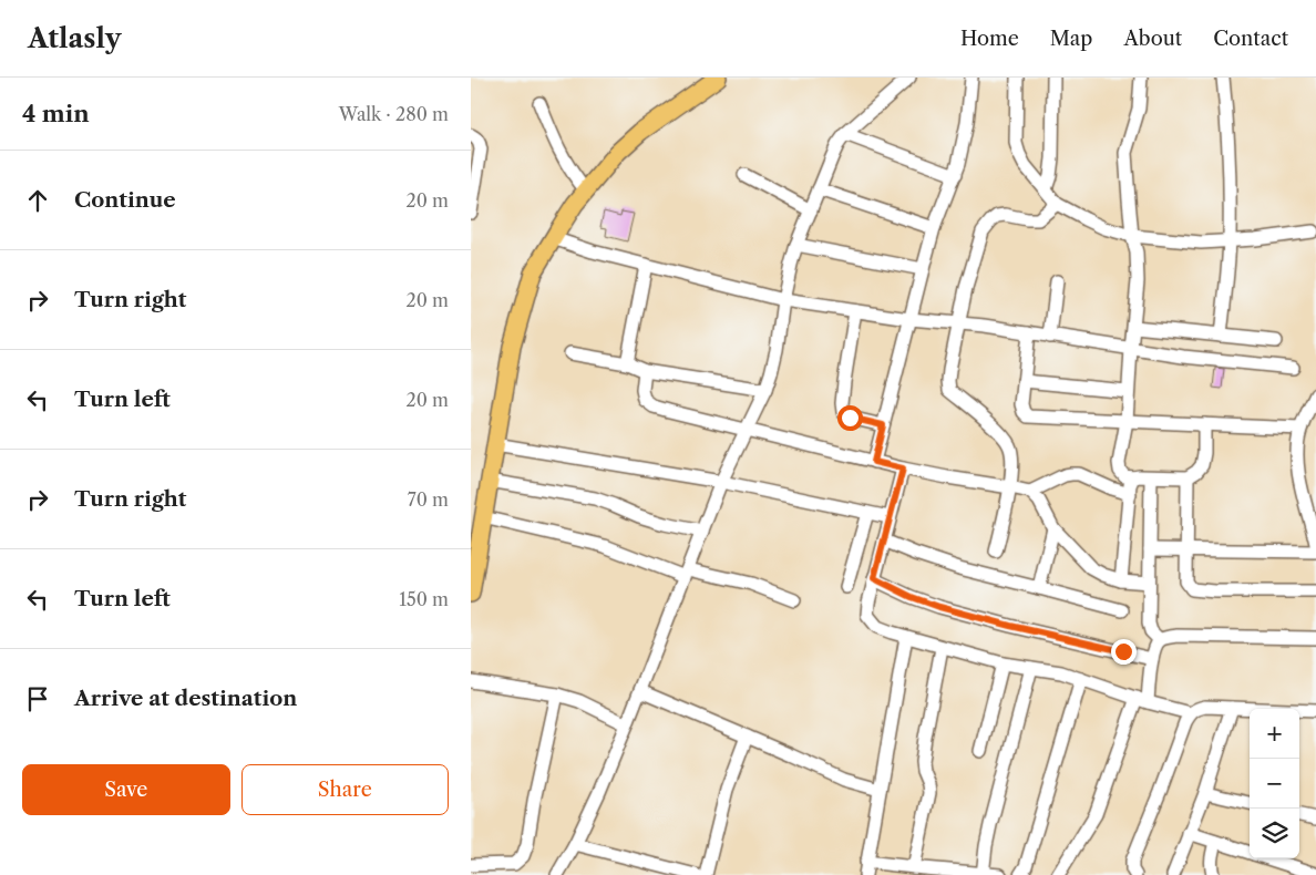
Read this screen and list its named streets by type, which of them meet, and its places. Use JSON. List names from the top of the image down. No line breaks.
{"page":{"header":"Atlasly","nav":["Home","Map","About","Contact"],"heading":["4 min","Walk · 280 m"],"list":[["Continue","20 m"],["Turn right","20 m"],["Turn left","20 m"],["Turn right","70 m"],["Turn left","150 m"],"Arrive at destination"],"map_buttons":["+","−"],"buttons":["Save","Share"]}}
